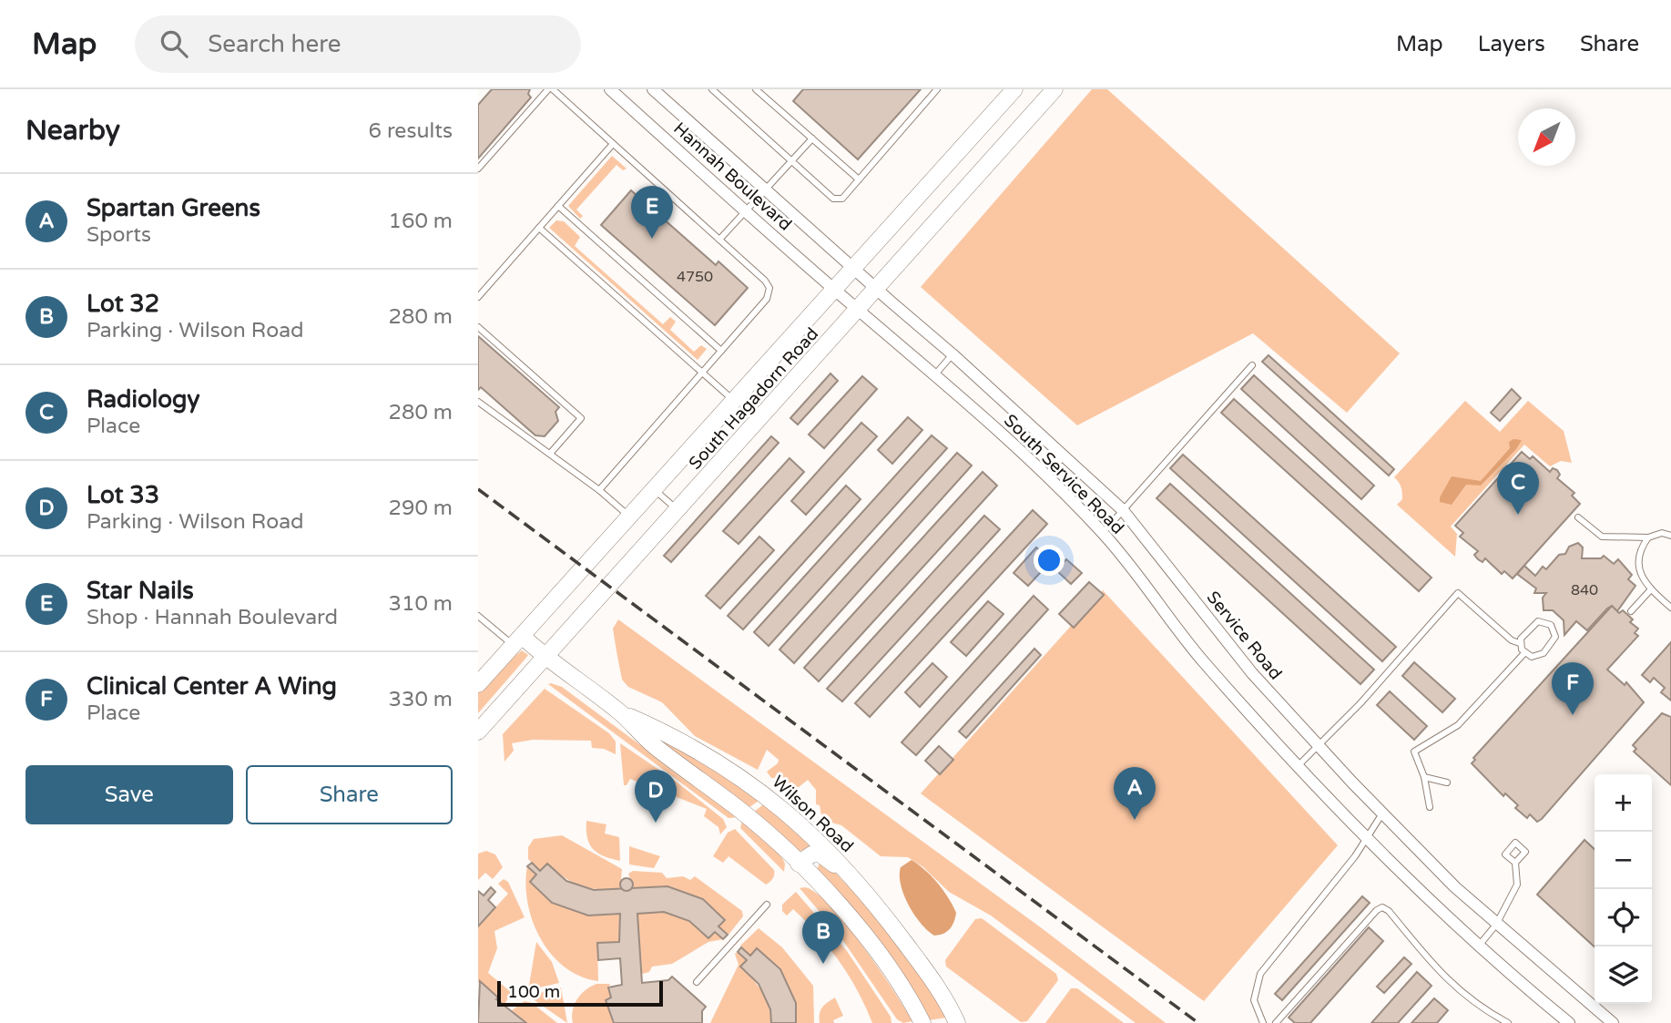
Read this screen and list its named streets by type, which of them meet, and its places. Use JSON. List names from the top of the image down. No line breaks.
{"streets":{"street":["Hannah Boulevard","South Hagadorn Road","South Service Road","Service Road","Wilson Road"]},"crossings":[["Hannah Boulevard","South Hagadorn Road"],["Hannah Boulevard","South Service Road"],["Hannah Boulevard","Service Road"],["South Hagadorn Road","South Service Road"],["South Hagadorn Road","Service Road"],["South Hagadorn Road","Wilson Road"]],"house_numbers":["4750","840"],"scale_bar":"100 m","north":"bottom left","page":{"header":"Map","search":"Search here","nav":["Map","Layers","Share"],"heading":["Nearby","6 results"],"list":[{"mark":"A","name":"Spartan Greens","note":"Sports","value":"160 m"},{"mark":"B","name":"Lot 32","note":"Parking · Wilson Road","value":"280 m"},{"mark":"C","name":"Radiology","note":"Place","value":"280 m"},{"mark":"D","name":"Lot 33","note":"Parking · Wilson Road","value":"290 m"},{"mark":"E","name":"Star Nails","note":"Shop · Hannah Boulevard","value":"310 m"},{"mark":"F","name":"Clinical Center A Wing","note":"Place","value":"330 m"}],"pins":["E","C","F","A","D","B"],"buttons":["Save","Share"],"map_buttons":["+","−"],"scale":"100 m"}}
